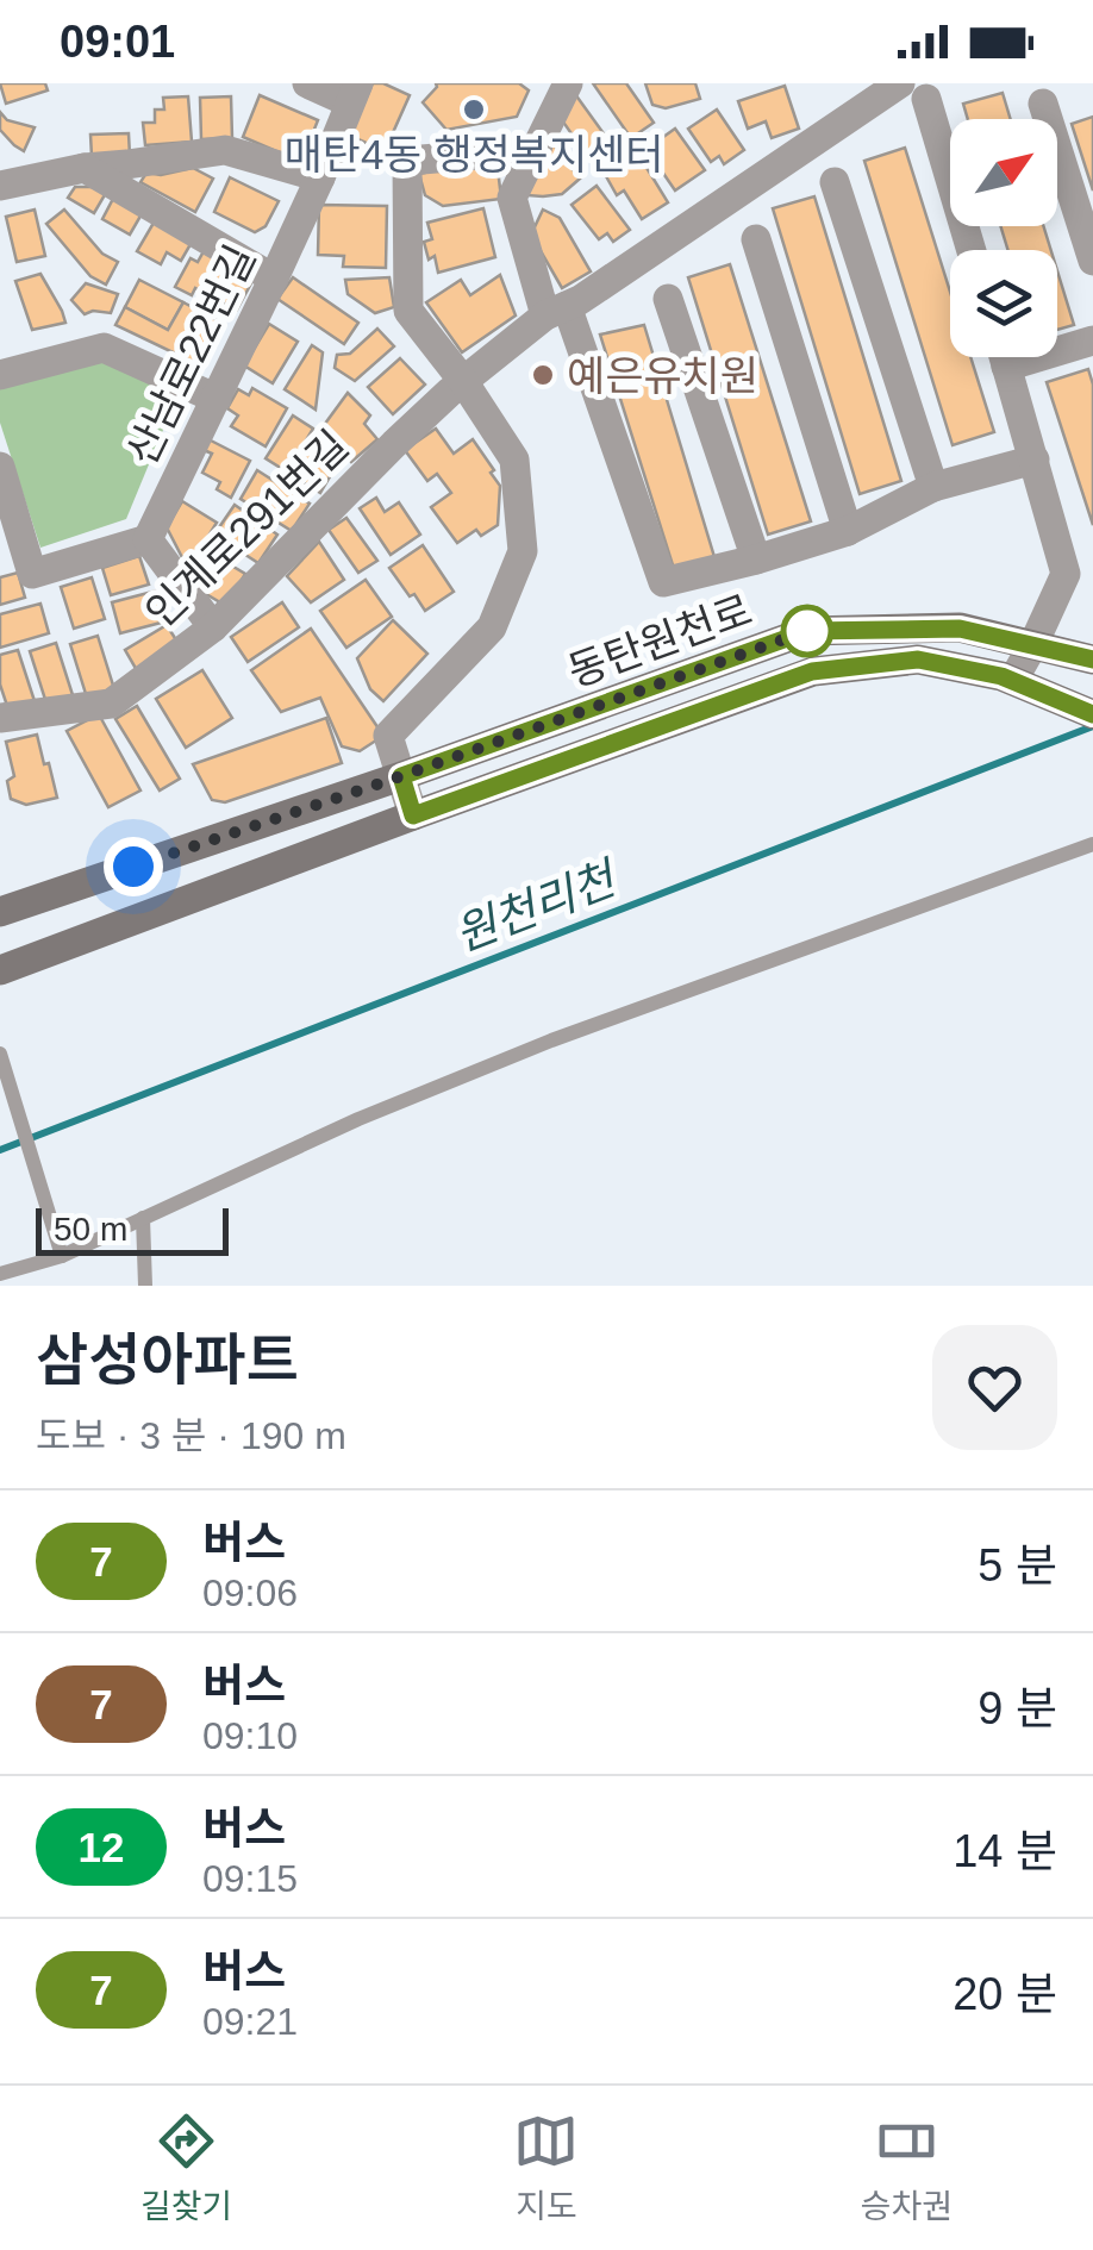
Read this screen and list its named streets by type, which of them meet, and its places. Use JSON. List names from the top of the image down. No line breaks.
{"streets":{"main road":["동탄원천로"],"street":["산남로22번길","인계로291번길"]},"water":["원천리천"],"places":["매탄4동 행정복지센터","예은유치원"],"lines":["bus line 7"],"scale_bar":"50 m","north":"top right","page":{"status":"09:01","scale":"50 m","heading":["삼성아파트","도보 · 3 분 · 190 m"],"list":[{"mark":"7","name":"버스","note":"09:06","value":"5 분"},{"mark":"7","name":"버스","note":"09:10","value":"9 분"},{"mark":"12","name":"버스","note":"09:15","value":"14 분"},{"mark":"7","name":"버스","note":"09:21","value":"20 분"}],"tabs":["길찾기","지도","승차권"]}}
